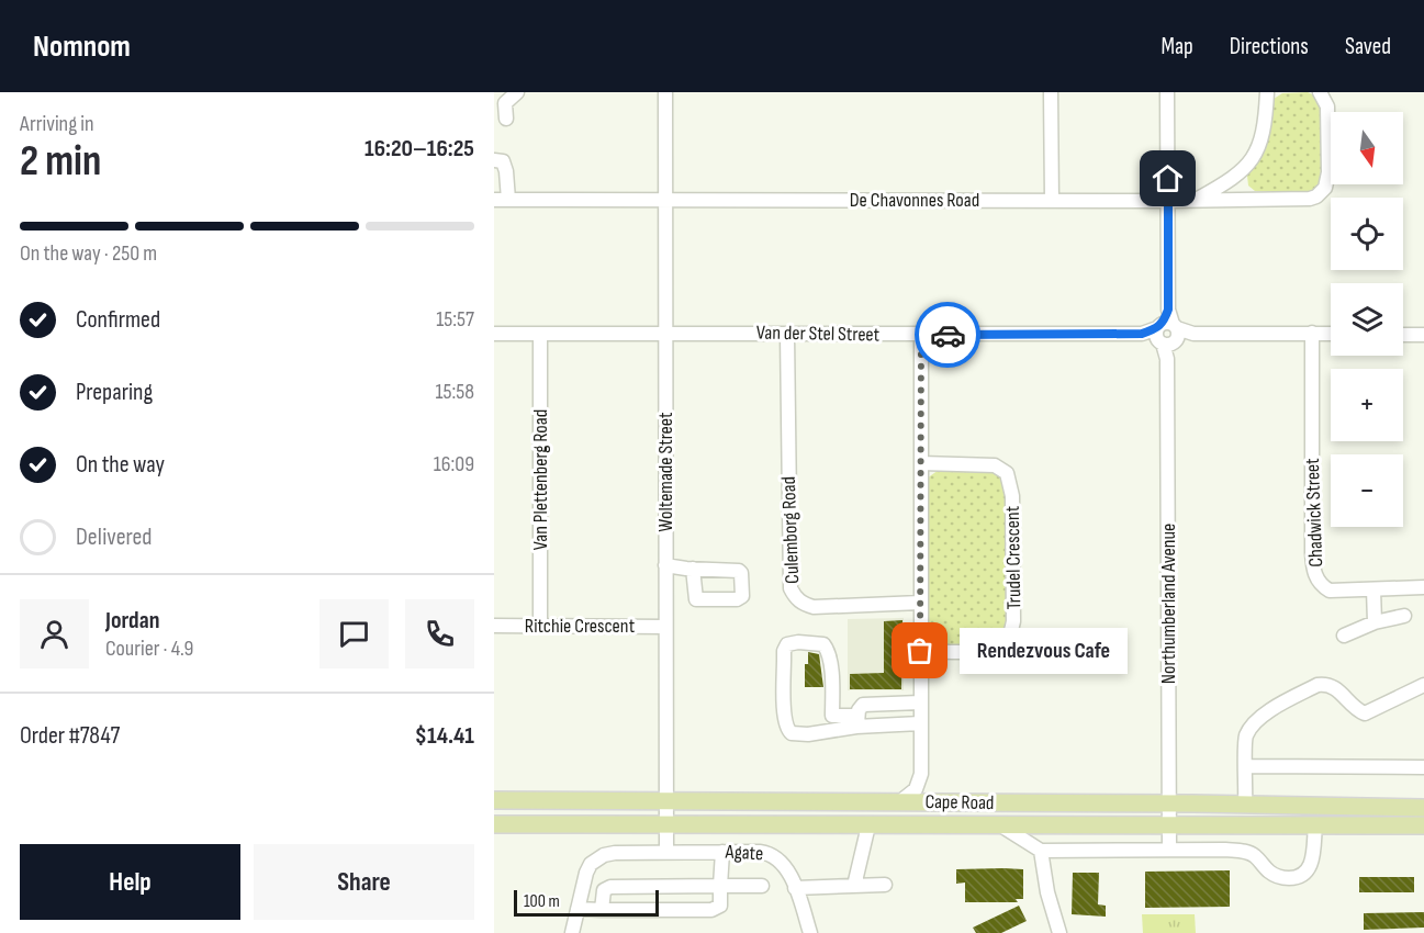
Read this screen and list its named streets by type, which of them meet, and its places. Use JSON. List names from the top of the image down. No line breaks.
{"streets":{"main road":["Cape Road"],"street":["De Chavonnes Road","Van der Stel Street","Woltemade Street","Van Plettenberg Road","Chadwick Street","Culemborg Road","Trudel Crescent","Northumberland Avenue","Ritchie Crescent","Agate"]},"crossings":[["De Chavonnes Road","Woltemade Street"],["Van der Stel Street","Woltemade Street"],["Van der Stel Street","Van Plettenberg Road"],["Van der Stel Street","Chadwick Street"],["Van der Stel Street","Culemborg Road"],["Van der Stel Street","Northumberland Avenue"],["Woltemade Street","Ritchie Crescent"],["Woltemade Street","Cape Road"],["Woltemade Street","Agate"],["Van Plettenberg Road","Ritchie Crescent"],["Northumberland Avenue","Cape Road"]],"places":["Rendezvous Cafe"],"scale_bar":"100 m","north":"bottom","page":{"header":"Nomnom","nav":["Map","Directions","Saved"],"heading":["2 min","Arriving in","16:20–16:25"],"panel":["Jordan","Courier · 4.9","Order #7847","$14.41"],"map_buttons":["+","−"],"bar":"On the way · 250 m","list":[["Confirmed","15:57"],["Preparing","15:58"],["On the way","16:09"],"Delivered"],"bubble":"Rendezvous Cafe","buttons":["Help","Share"],"scale":"100 m"}}
